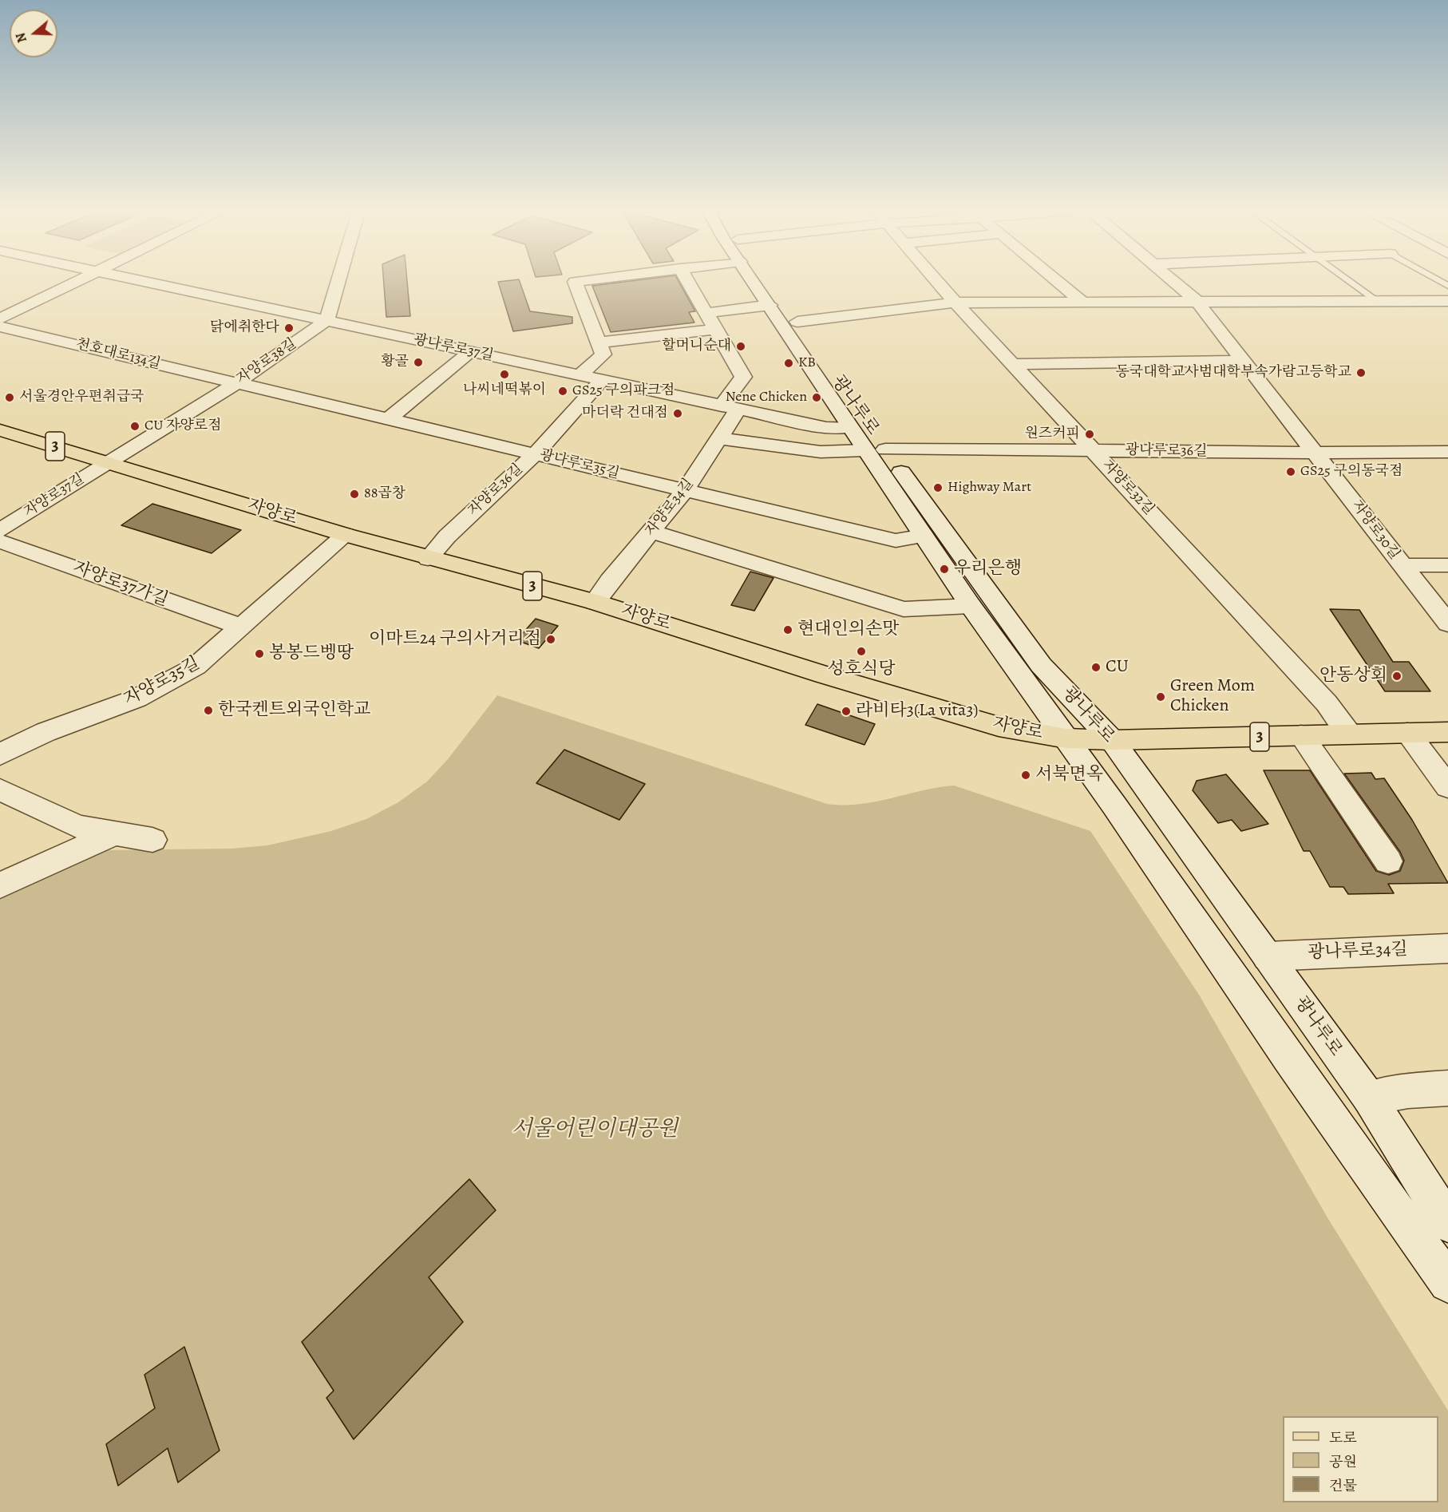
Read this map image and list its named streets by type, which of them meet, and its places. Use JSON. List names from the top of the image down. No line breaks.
{"streets":{"main road":["3","자양로"],"street":["광나루로37길","천호대로134길","자양로38길","광나루로","광나루로36길","광나루로35길","자양로32길","자양로36길","자양로37길","자양로34길","자양로30길","자양로37가길","자양로35길","광나루로34길"]},"crossings":[["광나루로37길","자양로38길"],["광나루로37길","광나루로"],["광나루로37길","자양로36길"],["광나루로37길","자양로34길"],["천호대로134길","자양로38길"],["천호대로134길","광나루로35길"],["자양로38길","광나루로35길"],["자양로38길","자양로37길"],["자양로38길","자양로"],["광나루로","광나루로36길"],["광나루로","광나루로35길"],["광나루로","자양로34길"],["광나루로","자양로"],["광나루로","광나루로34길"],["광나루로36길","자양로32길"],["광나루로36길","자양로30길"],["광나루로35길","자양로36길"],["광나루로35길","자양로34길"],["자양로32길","자양로"],["자양로36길","자양로"],["자양로37길","자양로"],["자양로34길","자양로"],["자양로","자양로35길"],["자양로37가길","자양로35길"]],"parks":["서울어린이대공원"],"places":["닭에취한다","할머니순대","황골","KB","동국대학교사범대학부속가람고등학교","나씨네떡볶이","GS25 구의파크점","서울경안우편취급국","Nene Chicken","마더락 건대점","CU 자양로점","원즈커피","GS25 구의동국점","Highway Mart","88곱창","우리은행","현대인의손맛","이마트24 구의사거리점","성호식당","봉봉드벵땅","CU","안동상회","Green Mom Chicken","한국켄트외국인학교","라비타3(La vita3)","서북면옥"],"legend":["도로","공원","건물"],"north":"left"}
